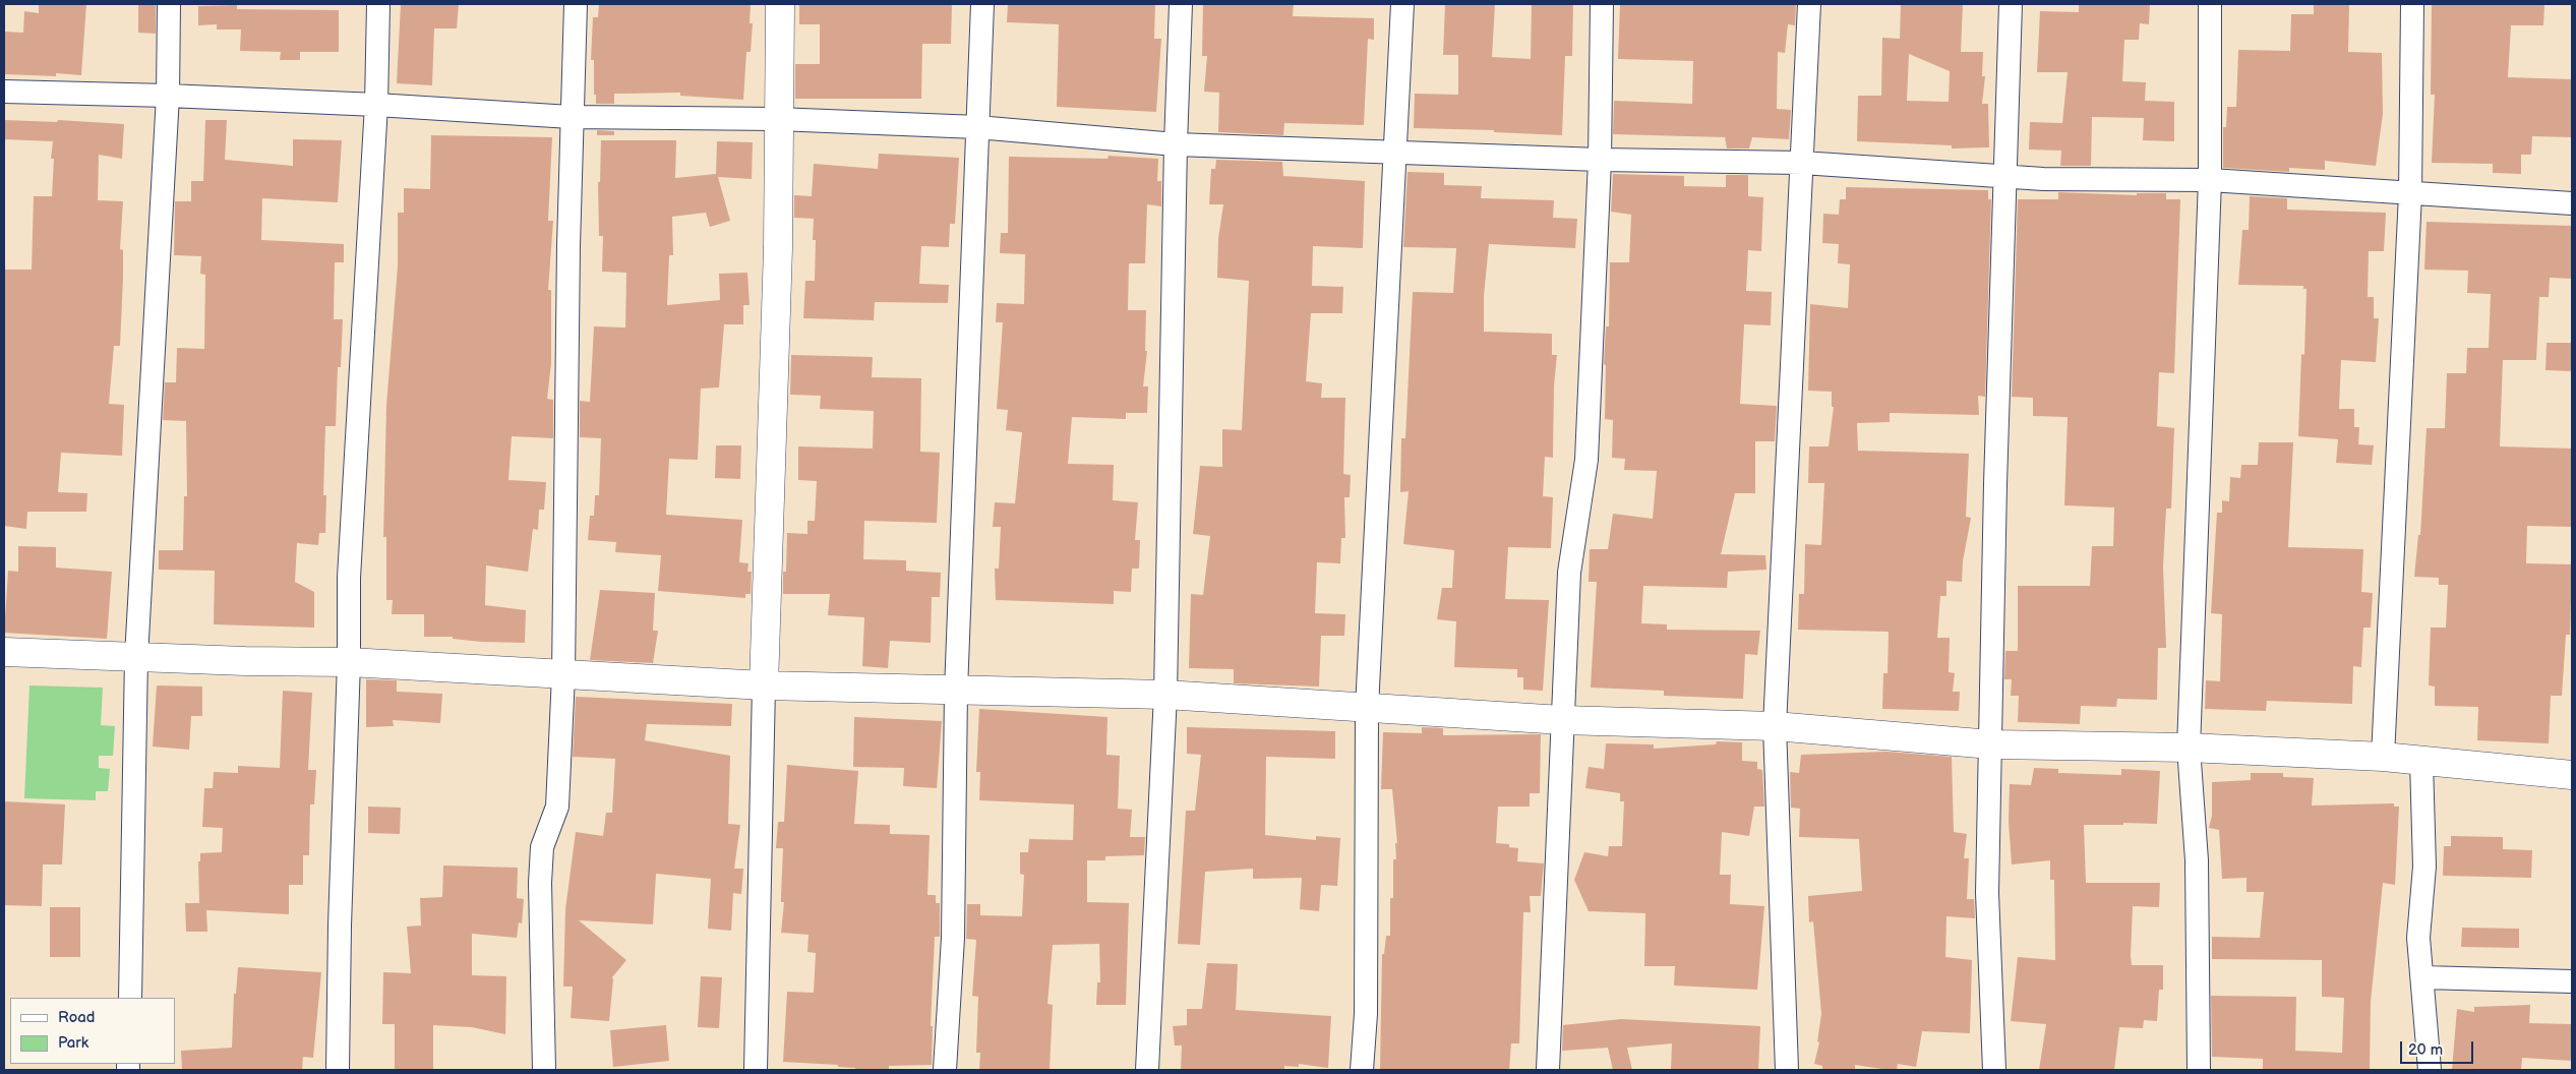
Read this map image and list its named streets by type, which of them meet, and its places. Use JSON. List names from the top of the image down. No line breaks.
{"legend":["Road","Park"],"scale_bar":"20 m"}
